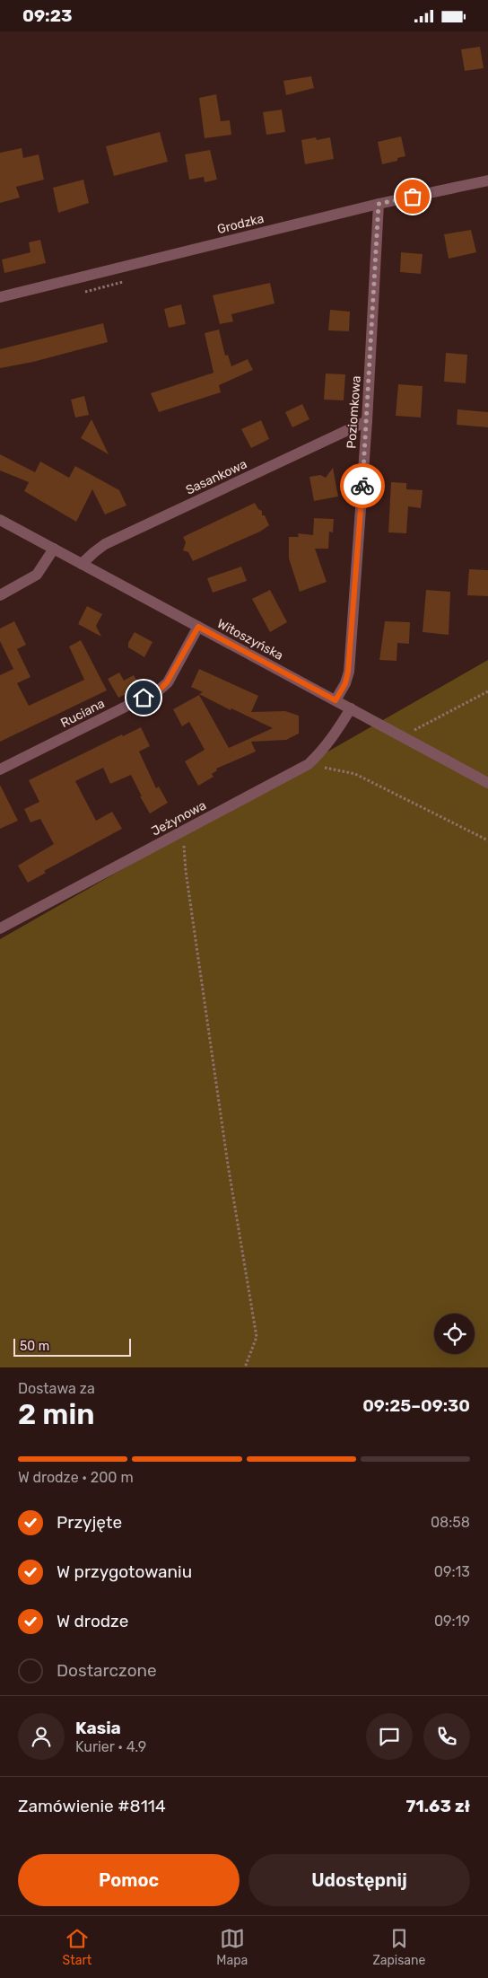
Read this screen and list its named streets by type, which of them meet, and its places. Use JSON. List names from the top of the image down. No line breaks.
{"streets":{"street":["Grodzka","Poziomkowa","Sasankowa","Witoszyńska","Ruciana","Jeżynowa"]},"crossings":[["Grodzka","Poziomkowa"],["Poziomkowa","Sasankowa"],["Poziomkowa","Witoszyńska"],["Sasankowa","Witoszyńska"],["Witoszyńska","Ruciana"],["Witoszyńska","Jeżynowa"]],"scale_bar":"50 m","page":{"status":"09:23","scale":"50 m","heading":["2 min","Dostawa za","09:25–09:30"],"panel":["Kasia","Kurier · 4.9","Zamówienie #8114","71.63 zł"],"bar":"W drodze · 200 m","list":[["Przyjęte","08:58"],["W przygotowaniu","09:13"],["W drodze","09:19"],"Dostarczone"],"buttons":["Pomoc","Udostępnij"],"tabs":["Start","Mapa","Zapisane"]}}
